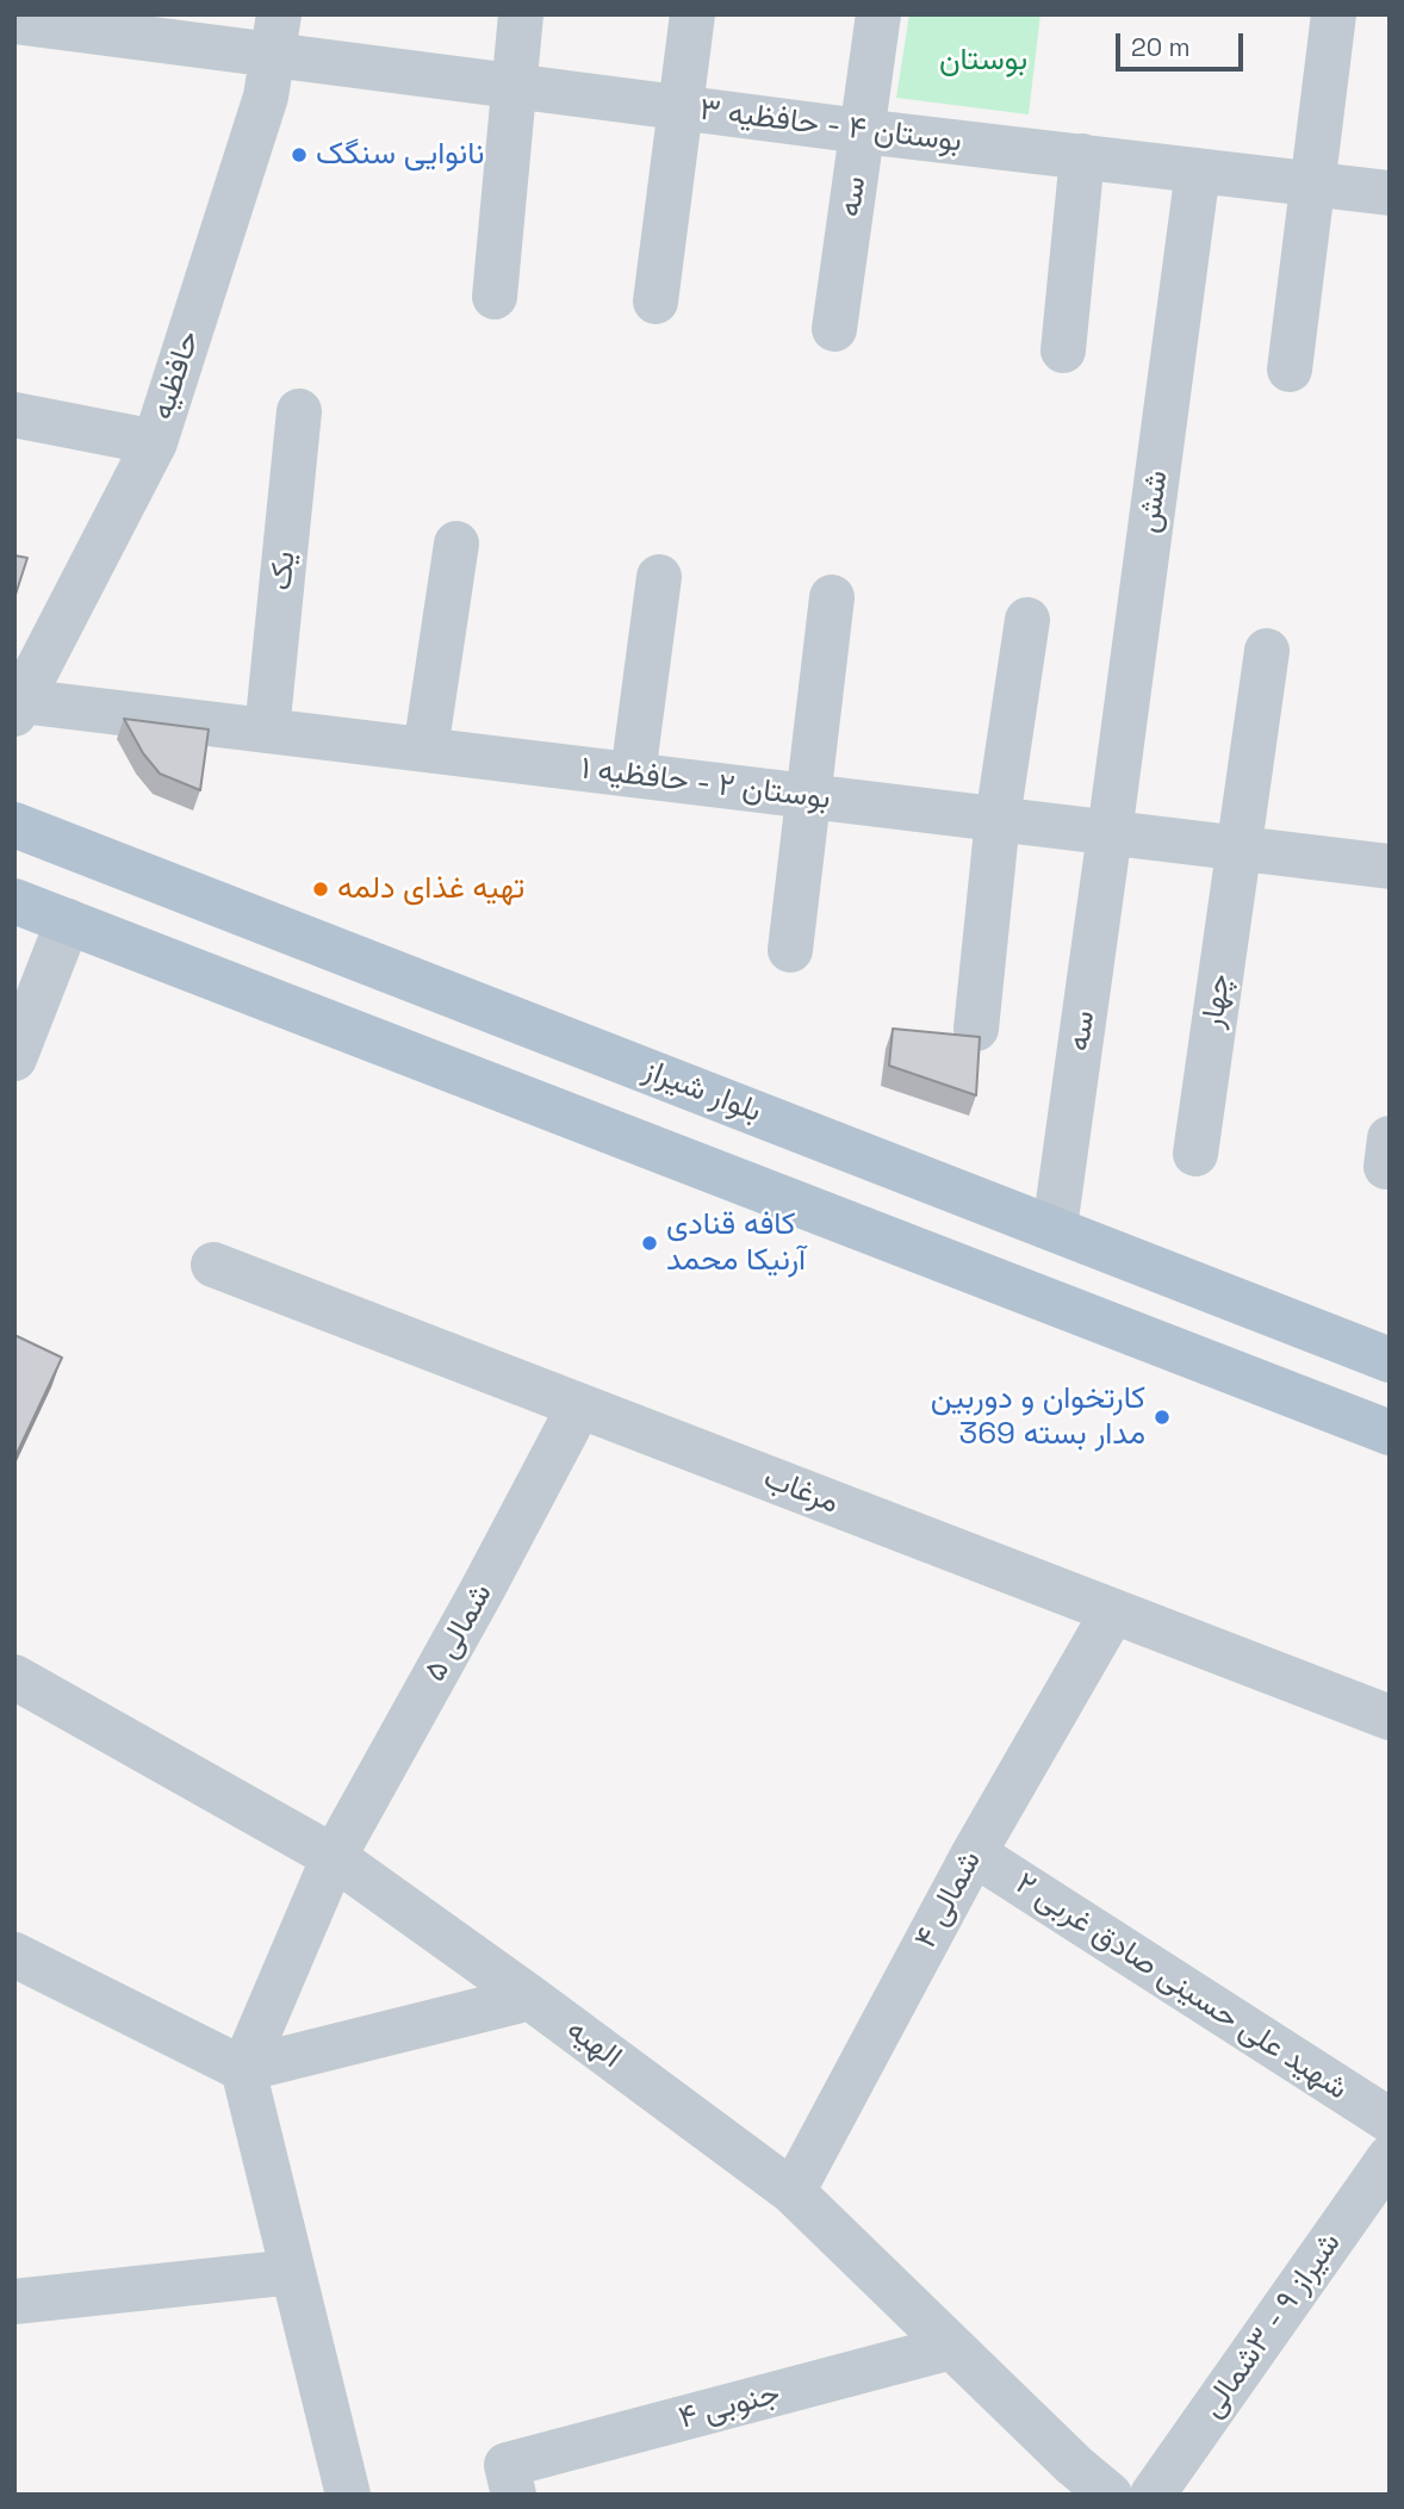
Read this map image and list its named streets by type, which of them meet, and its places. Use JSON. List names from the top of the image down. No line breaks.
{"streets":{"main road":["بلوار شیراز"],"street":["بوستان ۴ - حافظیه ۳","سه","حافظیه","شش","یک","بوستان ۲ - حافظیه ۱","چهار","مرغاب","۵ شمالی","۴ شمالی","شهید علی حسینی صادق غربی ۲","الهیه","شیراز ۹ - ۳شمالی","۴ جنوبی"]},"crossings":[["بوستان ۴ - حافظیه ۳","سه"],["بوستان ۴ - حافظیه ۳","حافظیه"],["بوستان ۴ - حافظیه ۳","شش"],["سه","شش"],["سه","بوستان ۲ - حافظیه ۱"],["سه","بلوار شیراز"],["حافظیه","بوستان ۲ - حافظیه ۱"],["شش","بوستان ۲ - حافظیه ۱"],["یک","بوستان ۲ - حافظیه ۱"],["بوستان ۲ - حافظیه ۱","چهار"],["مرغاب","۵ شمالی"],["مرغاب","۴ شمالی"],["۵ شمالی","الهیه"],["۴ شمالی","شهید علی حسینی صادق غربی ۲"],["۴ شمالی","الهیه"],["الهیه","۴ جنوبی"]],"parks":["بوستان"],"places":["نانوایی سنگک","تهیه غذای دلمه","کافه قنادی آرنیکا محمد","کارتخوان و دوربین مدار بسته 369"],"scale_bar":"20 m"}
